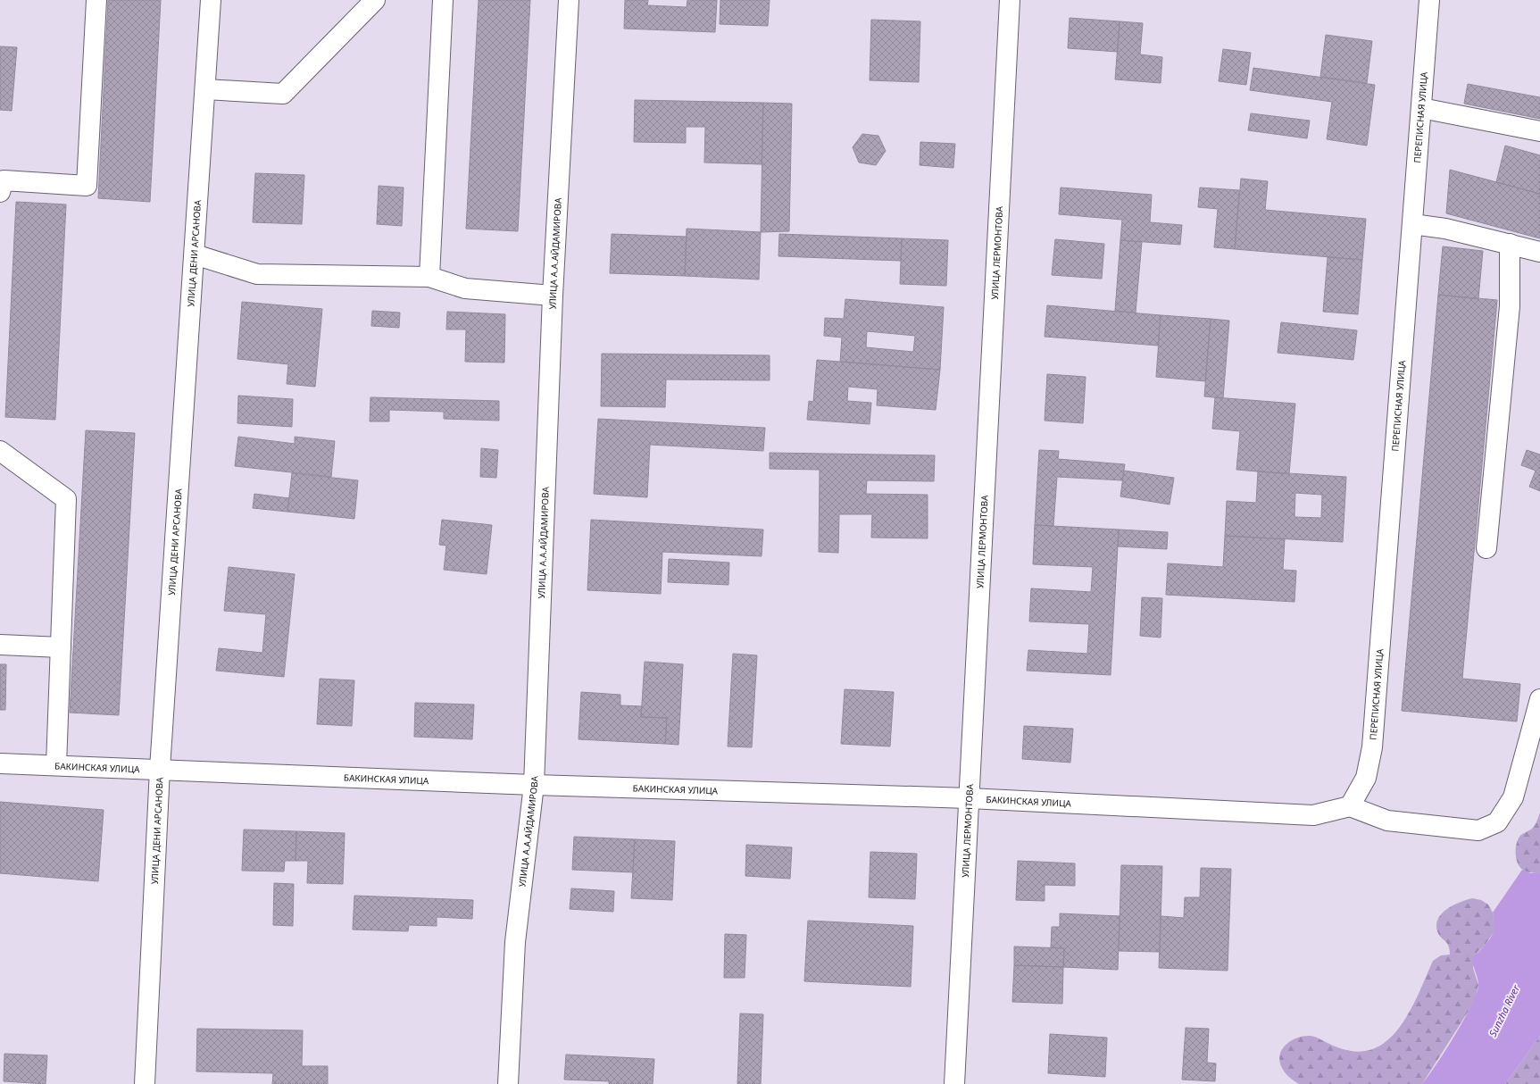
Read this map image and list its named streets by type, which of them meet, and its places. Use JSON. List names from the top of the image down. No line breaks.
{"streets":{"street":["ПЕРЕПИСНАЯ УЛИЦА","УЛИЦА ЛЕРМОНТОВА","УЛИЦА ДЕНИ АРСАНОВА","УЛИЦА А.А.АЙДАМИРОВА","БАКИНСКАЯ УЛИЦА"]},"crossings":[["ПЕРЕПИСНАЯ УЛИЦА","БАКИНСКАЯ УЛИЦА"],["УЛИЦА ЛЕРМОНТОВА","БАКИНСКАЯ УЛИЦА"],["УЛИЦА ДЕНИ АРСАНОВА","БАКИНСКАЯ УЛИЦА"],["УЛИЦА А.А.АЙДАМИРОВА","БАКИНСКАЯ УЛИЦА"]],"water":["Sunzha River"]}
